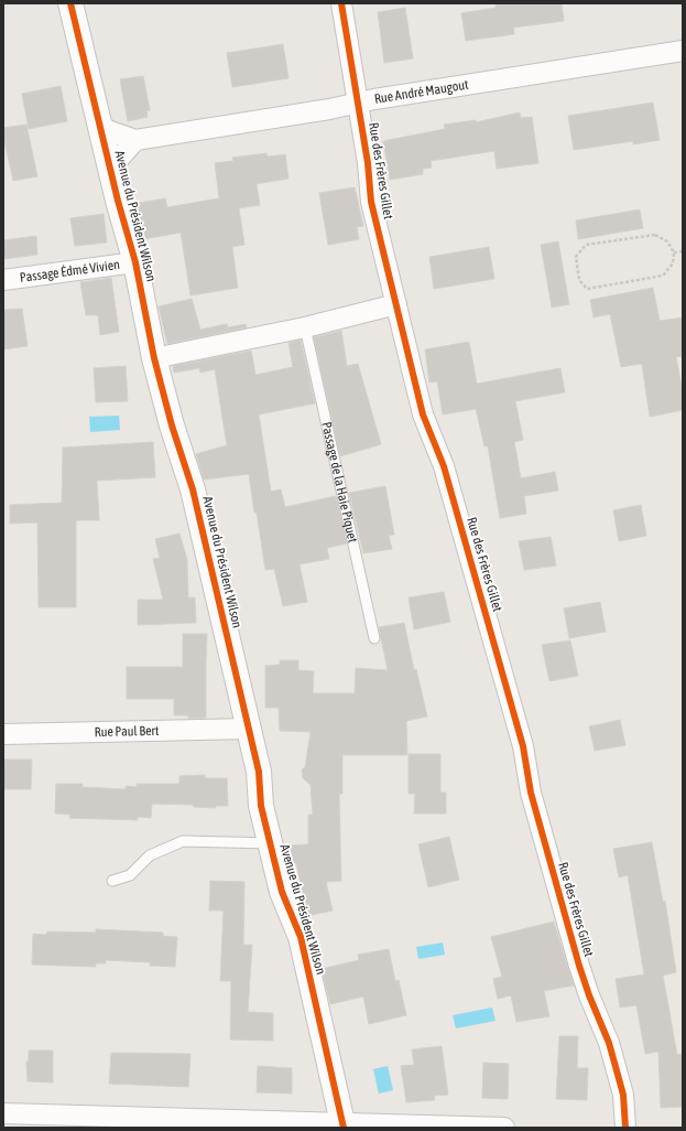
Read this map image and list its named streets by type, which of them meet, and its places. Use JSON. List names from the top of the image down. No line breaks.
{"streets":{"street":["Rue André Maugout","Rue des Frères Gillet","Avenue du Président Wilson","Passage Édmé Vivien","Rue Paul Bert"],"lane":["Passage de la Haie Piquet"]},"crossings":[["Rue André Maugout","Rue des Frères Gillet"],["Rue André Maugout","Avenue du Président Wilson"],["Avenue du Président Wilson","Passage Édmé Vivien"],["Avenue du Président Wilson","Rue Paul Bert"]]}
